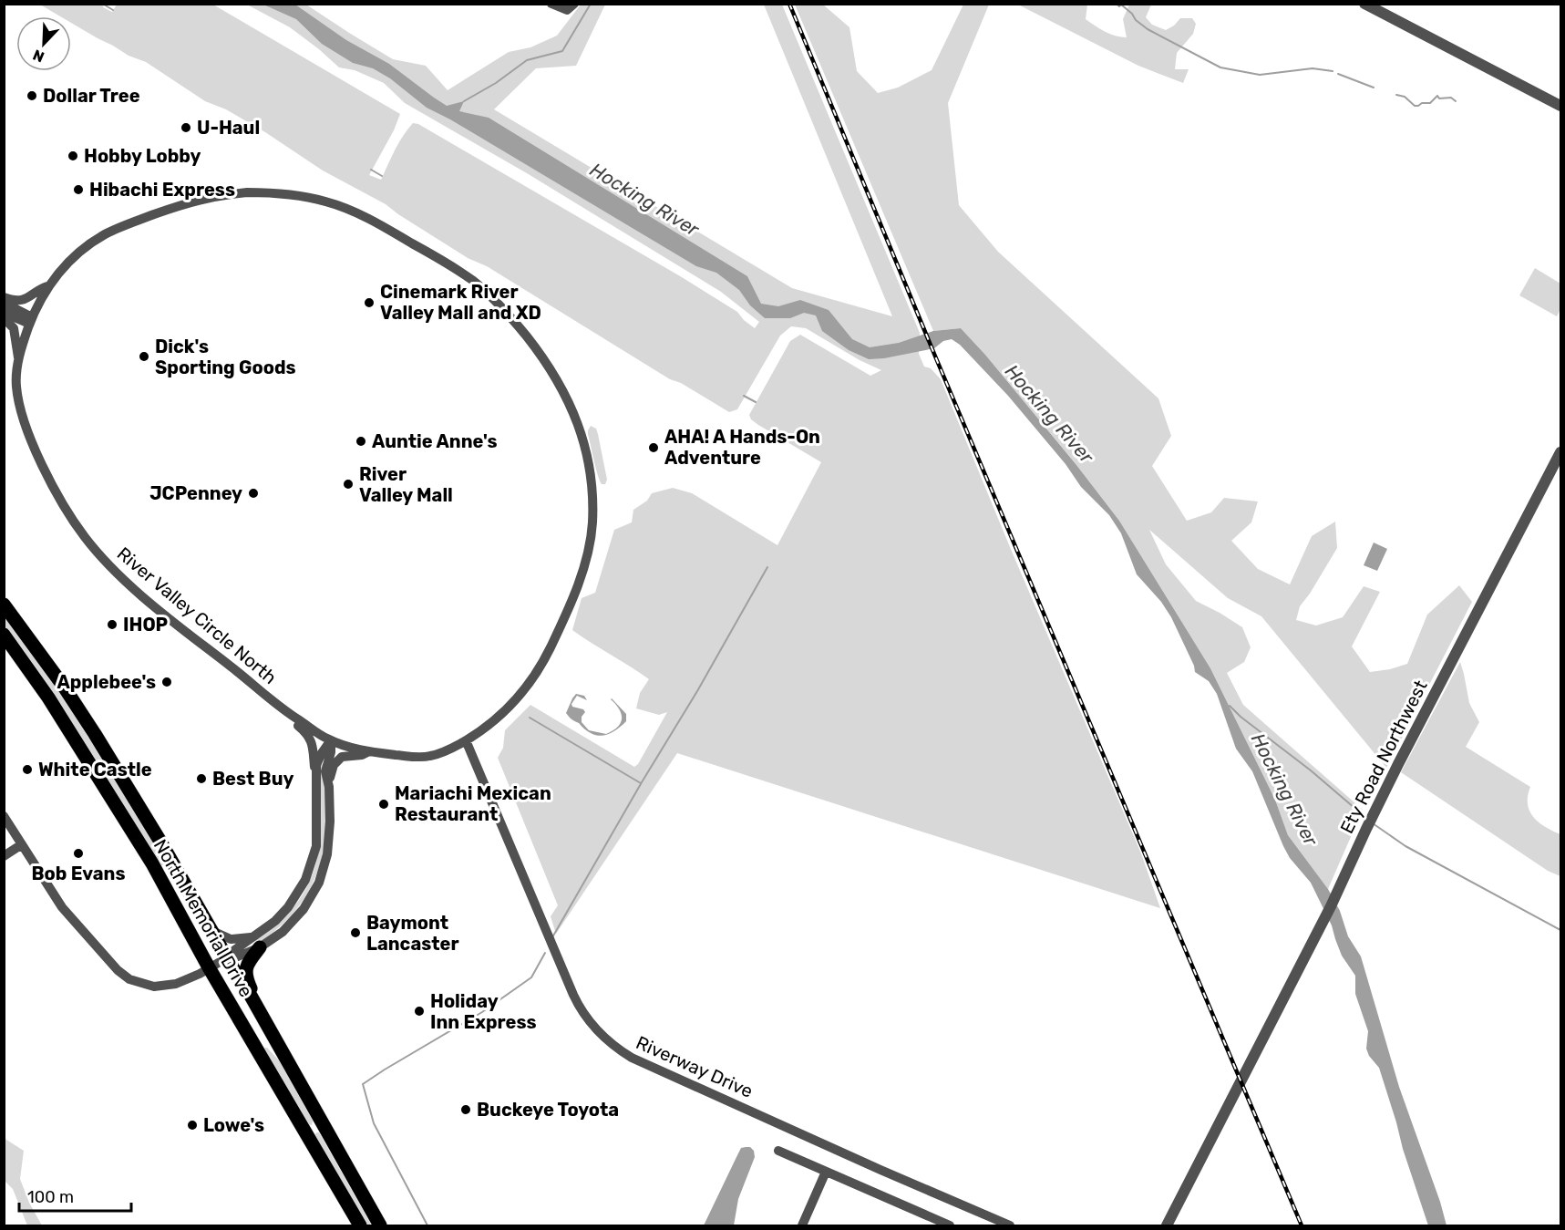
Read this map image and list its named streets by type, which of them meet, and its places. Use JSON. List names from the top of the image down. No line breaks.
{"streets":{"main road":["North Memorial Drive"],"street":["River Valley Circle North","Ety Road Northwest","Riverway Drive"]},"crossings":[["River Valley Circle North","North Memorial Drive"]],"water":["Hocking River"],"places":["Dollar Tree","U-Haul","Hobby Lobby","Hibachi Express","Cinemark River Valley Mall and XD","Dick's Sporting Goods","Auntie Anne's","AHA! A Hands-On Adventure","River Valley Mall","JCPenney","IHOP","Applebee's","White Castle","Best Buy","Mariachi Mexican Restaurant","Bob Evans","Baymont Lancaster","Holiday Inn Express","Buckeye Toyota","Lowe's"],"scale_bar":"100 m","north":"bottom left"}
